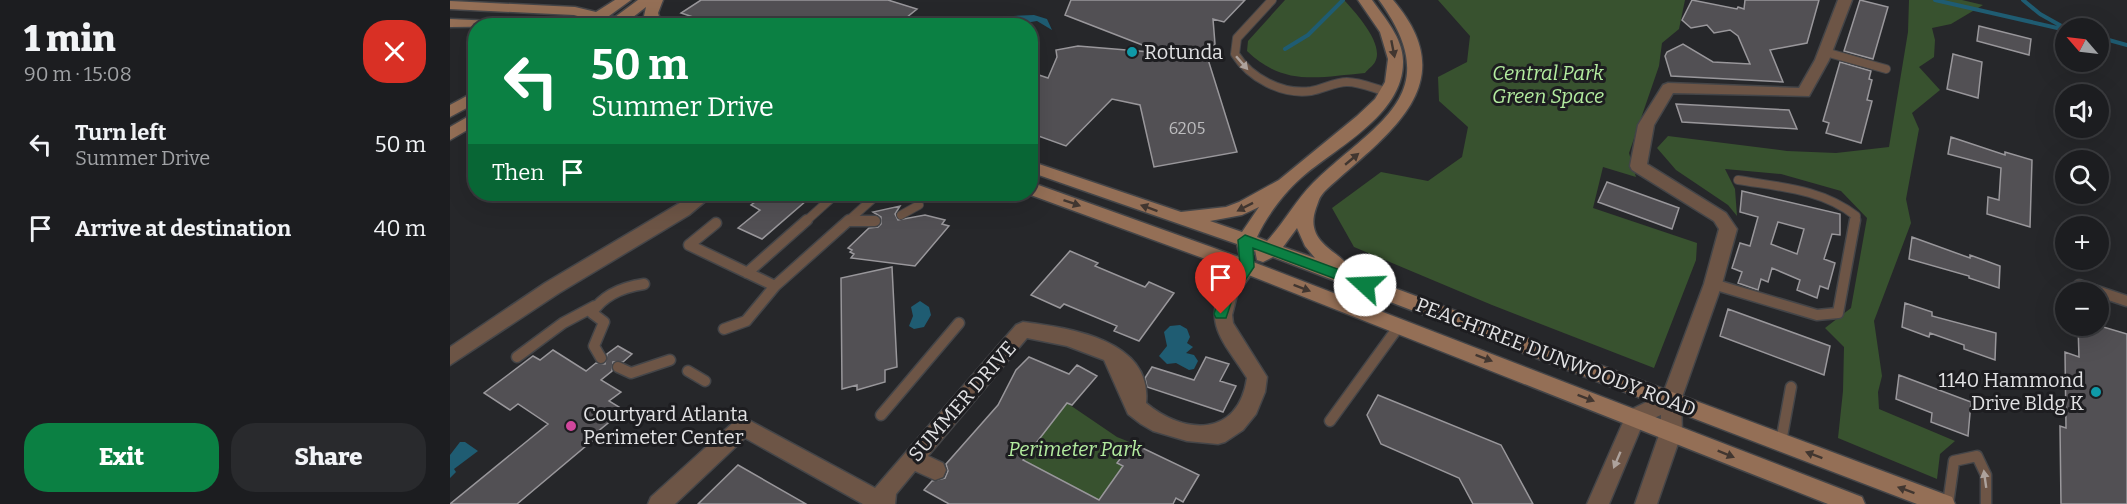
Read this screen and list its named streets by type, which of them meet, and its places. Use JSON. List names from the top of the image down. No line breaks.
{"streets":{"main road":["PEACHTREE DUNWOODY ROAD"],"street":["SUMMER DRIVE"]},"crossings":[["PEACHTREE DUNWOODY ROAD","SUMMER DRIVE"]],"parks":["Central Park Green Space","Perimeter Park"],"places":["Rotunda","1140 Hammond Drive Bldg K","Courtyard Atlanta Perimeter Center"],"house_numbers":["6205"],"north":"top left","page":{"heading":["1 min","90 m · 15:08"],"map_buttons":["+","−"],"turn":["50 m","Summer Drive"],"list":[{"name":"Turn left","note":"Summer Drive","value":"50 m"},{"name":"Arrive at destination","value":"40 m"}],"then":"Then","buttons":["Exit","Share"]}}
